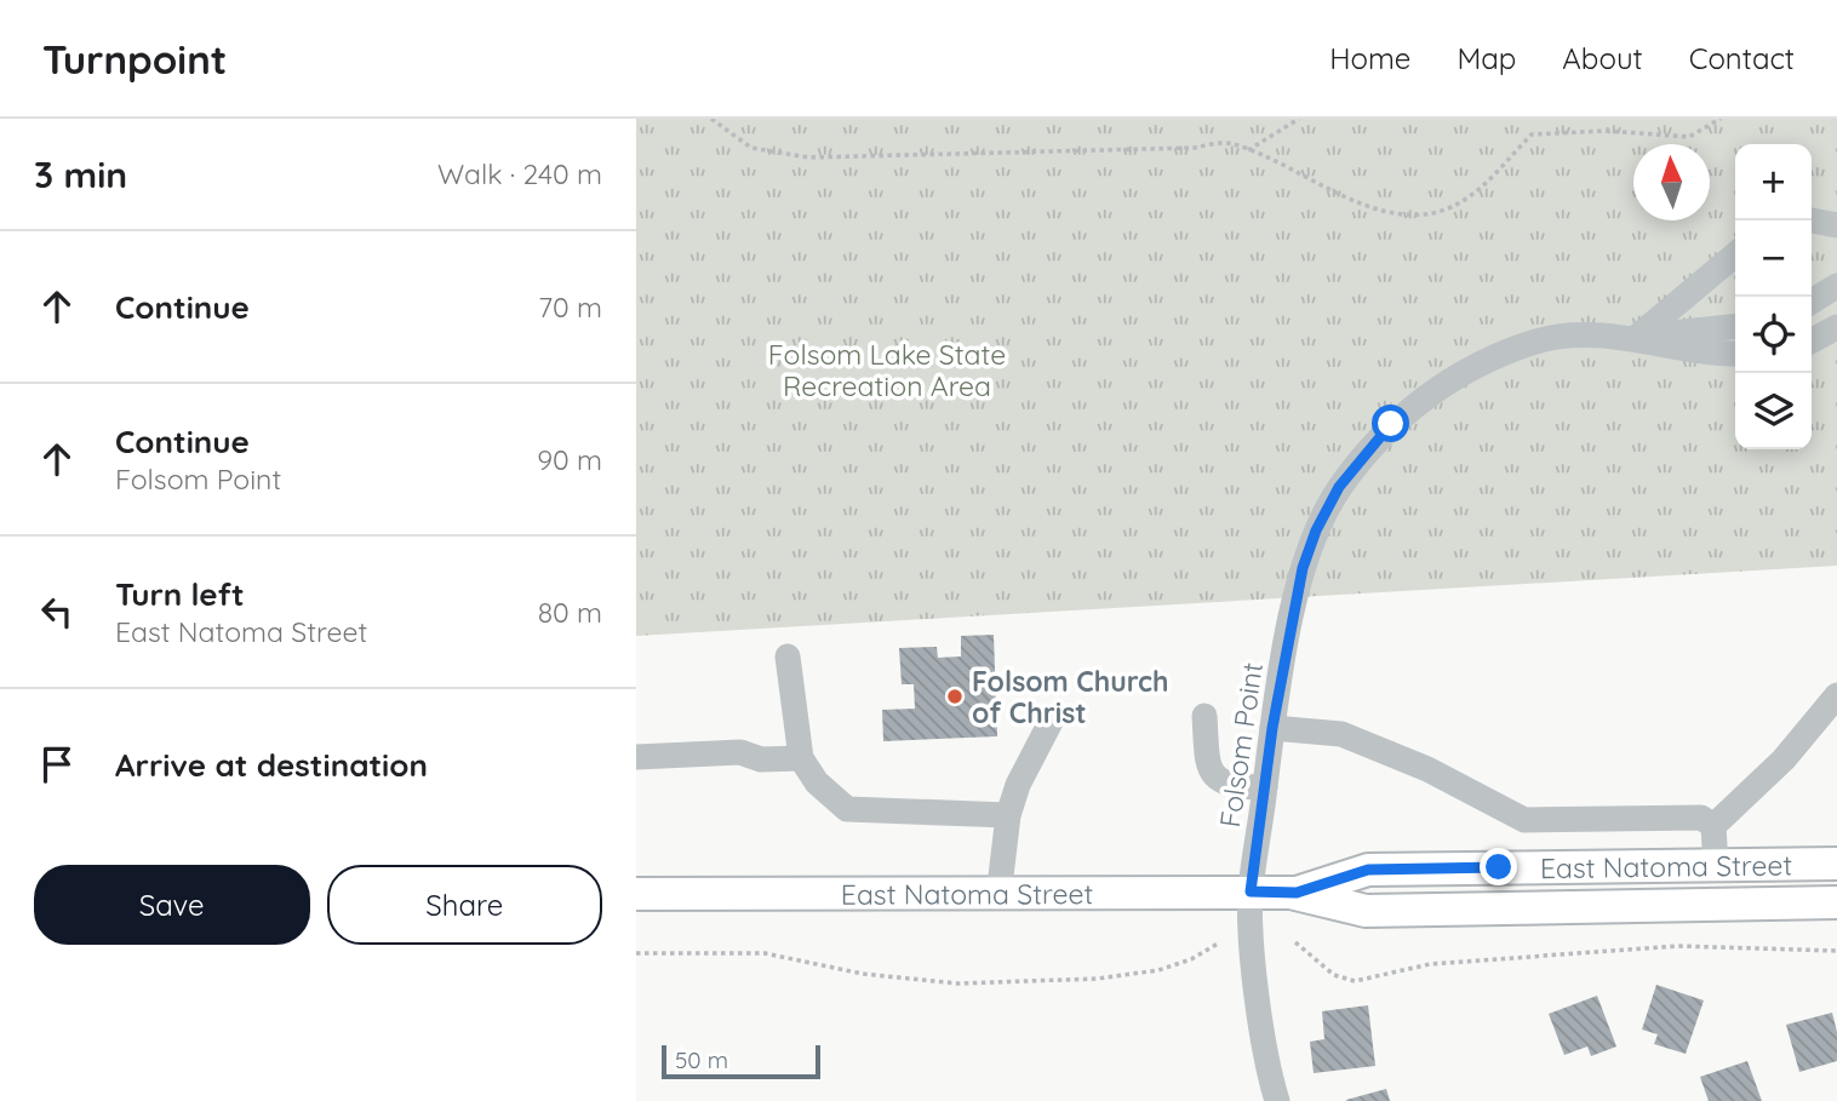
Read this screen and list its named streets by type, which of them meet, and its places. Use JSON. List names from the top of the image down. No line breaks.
{"streets":{"main road":["East Natoma Street"],"street":["Folsom Point"]},"crossings":[["Folsom Point","East Natoma Street"]],"parks":["Folsom Lake State Recreation Area"],"places":["Folsom Church of Christ"],"scale_bar":"50 m","north":"top","page":{"header":"Turnpoint","nav":["Home","Map","About","Contact"],"heading":["3 min","Walk · 240 m"],"map_buttons":["+","−"],"list":[["Continue","70 m"],["Continue","Folsom Point","90 m"],["Turn left","East Natoma Street","80 m"],"Arrive at destination"],"buttons":["Save","Share"],"scale":"50 m"}}
